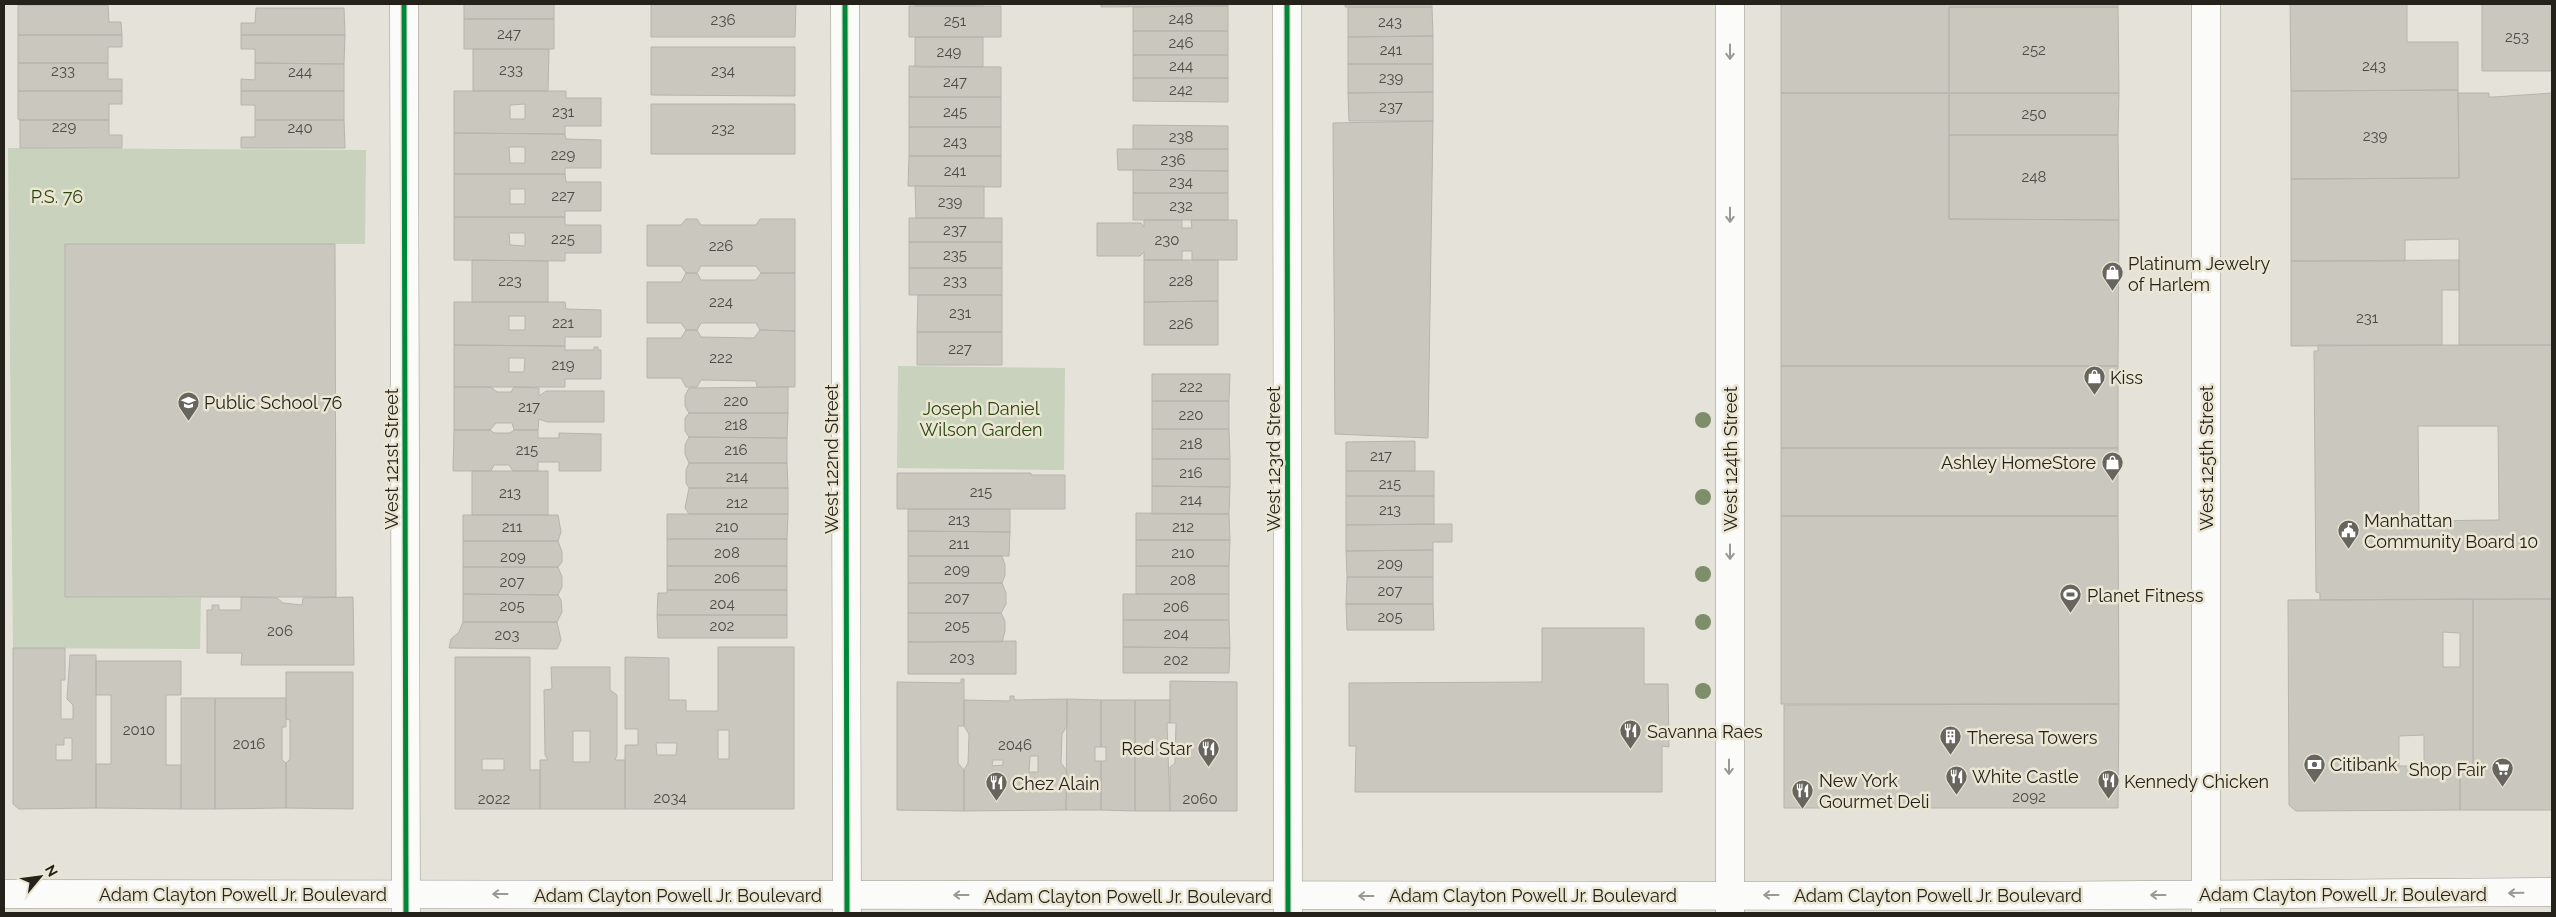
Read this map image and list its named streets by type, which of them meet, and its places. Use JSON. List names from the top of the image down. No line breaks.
{"streets":{"street":["West 125th Street","West 121st Street","West 122nd Street","West 123rd Street","West 124th Street","Adam Clayton Powell Jr. Boulevard"]},"crossings":[["West 125th Street","Adam Clayton Powell Jr. Boulevard"],["West 121st Street","Adam Clayton Powell Jr. Boulevard"],["West 122nd Street","Adam Clayton Powell Jr. Boulevard"],["West 123rd Street","Adam Clayton Powell Jr. Boulevard"],["West 124th Street","Adam Clayton Powell Jr. Boulevard"]],"one_way":["West 124th Street","Adam Clayton Powell Jr. Boulevard"],"parks":["P.S. 76","Joseph Daniel Wilson Garden"],"places":{"shop":["Platinum Jewelry of Harlem","Kiss","Ashley HomeStore"],"school or university":["Public School 76"],"public building":["Manhattan Community Board 10"],"sports":["Planet Fitness"],"restaurant":["Savanna Raes","Red Star","White Castle","Kennedy Chicken","Chez Alain","New York Gourmet Deli"],"building":["Theresa Towers"],"bank":["Citibank"],"supermarket":["Shop Fair"]},"house_numbers":["248","236","251","243","247","253","246","241","252","249","244","243","233","233","234","244","239","247","242","237","231","245","250","229","240","232","239","238","243","229","236","241","248","234","227","239","232","237","225","230","226","235","223","233","228","224","231","231","221","226","227","222","219","222","220","217","220","218","218","215","216","217","216","214","215","215","213","214","212","213","213","211","210","212","211","208","210","209","209","209","206","208","207","207","207","204","205","206","205","202","205","206","204","203","203","202","2010","2016","2046","2092","2034","2022","2060"],"north":"top right"}
